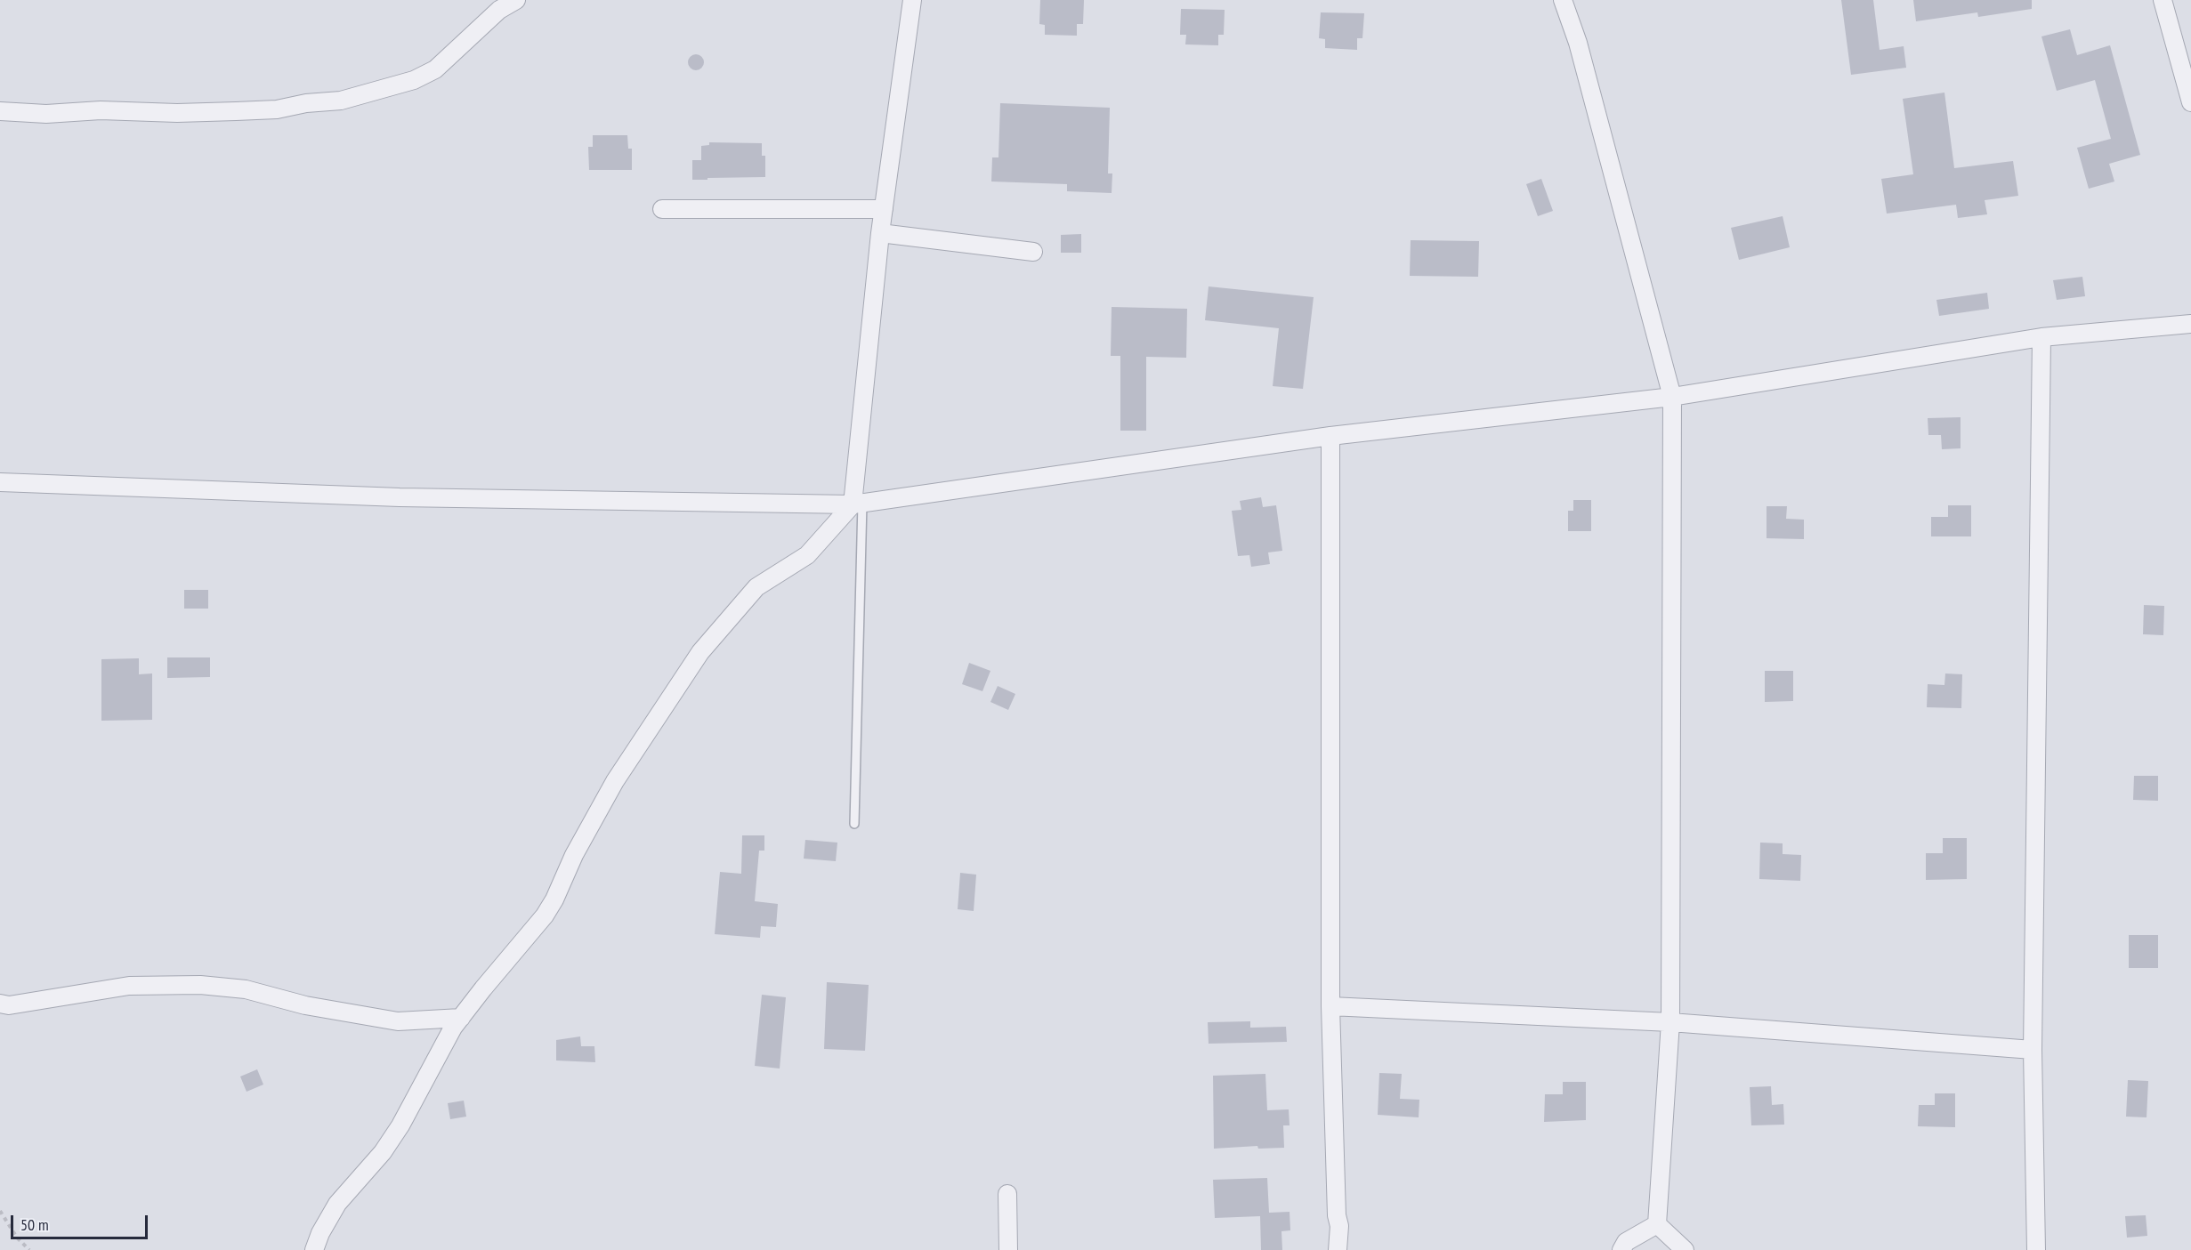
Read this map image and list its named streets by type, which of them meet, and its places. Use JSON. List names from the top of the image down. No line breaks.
{"scale_bar":"50 m"}
